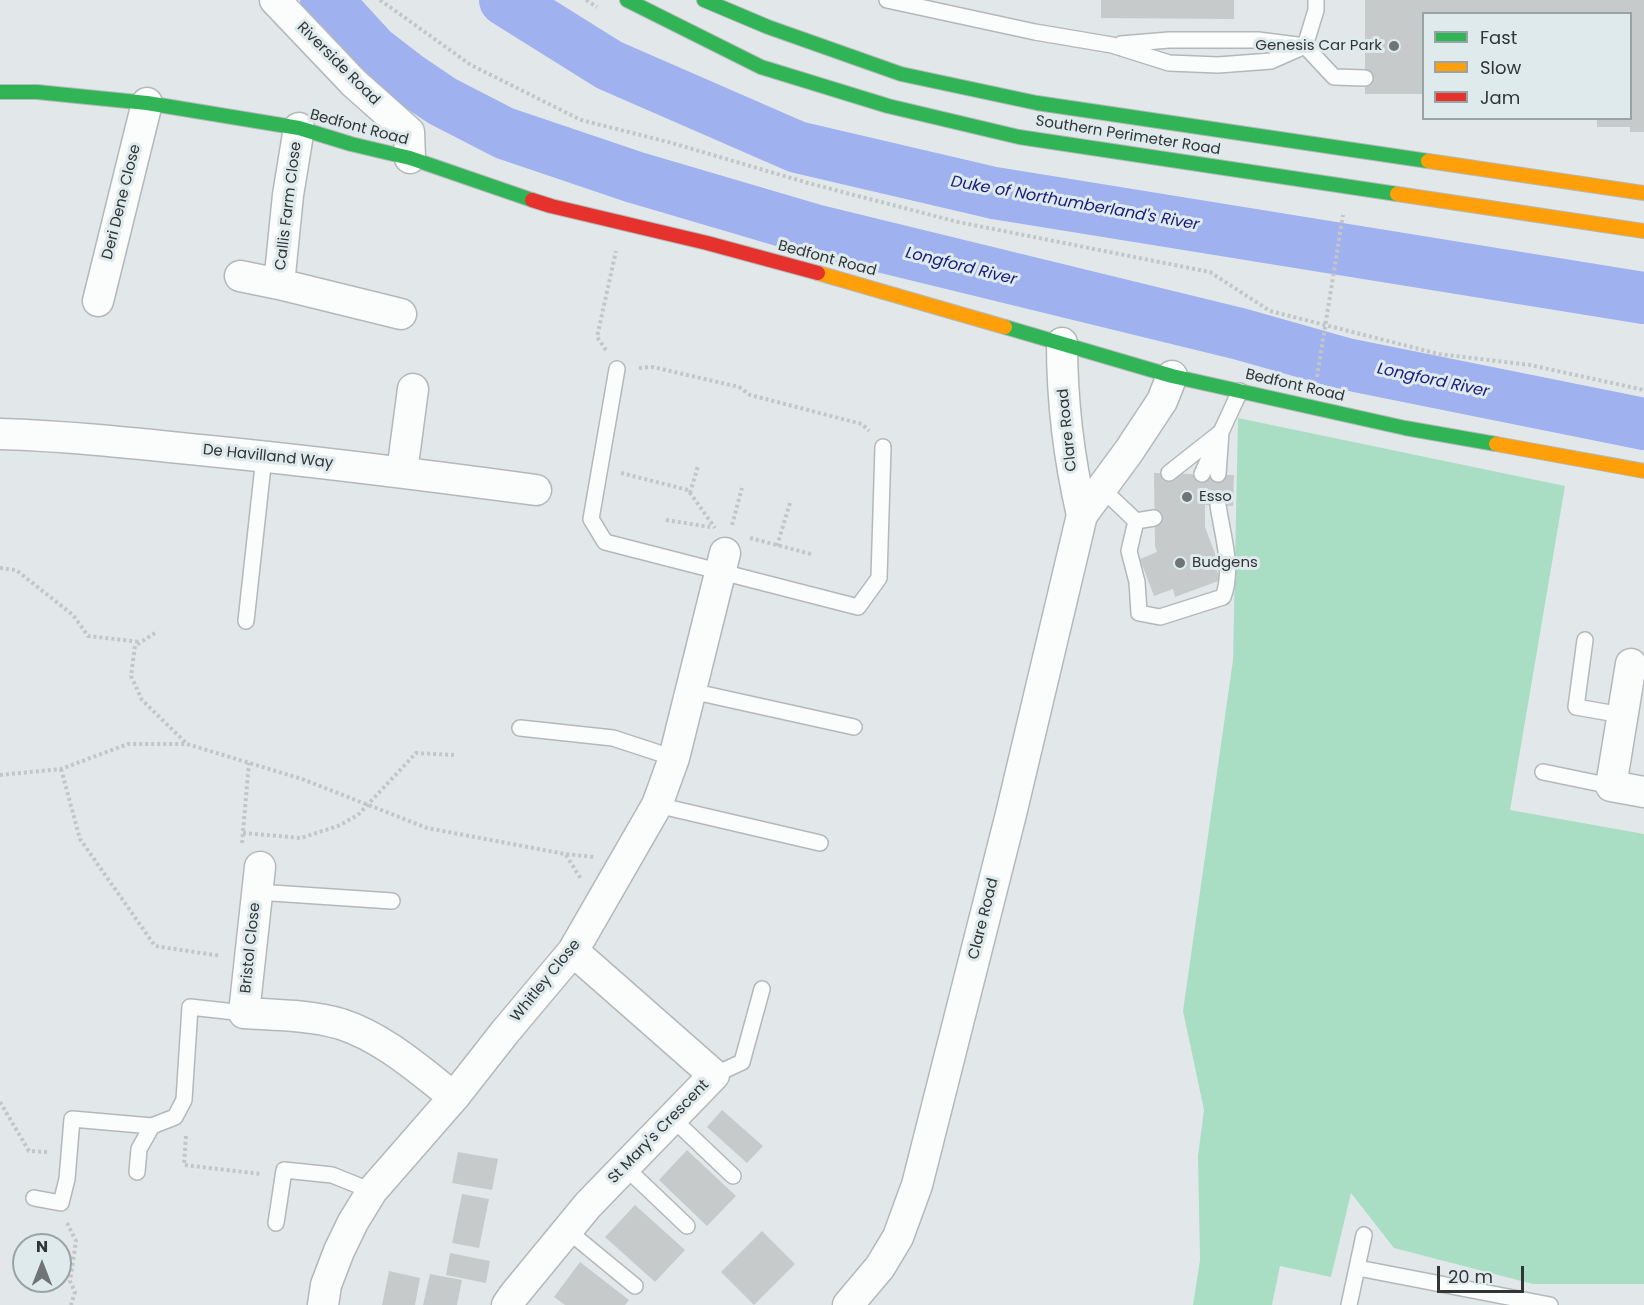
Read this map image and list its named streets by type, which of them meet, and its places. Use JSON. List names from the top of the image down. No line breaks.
{"streets":{"street":["Riverside Road","Bedfont Road","Southern Perimeter Road","Deri Dene Close","Callis Farm Close","Clare Road","De Havilland Way","Bristol Close","Whitley Close","St Mary's Crescent"]},"crossings":[["Riverside Road","Bedfont Road"],["Bedfont Road","Deri Dene Close"],["Bedfont Road","Callis Farm Close"],["Bedfont Road","Clare Road"],["Bristol Close","Whitley Close"],["Whitley Close","St Mary's Crescent"]],"water":["Duke of Northumberland's River","Longford River"],"places":["Genesis Car Park","Esso","Budgens"],"legend":["Fast","Slow","Jam"],"scale_bar":"20 m","north":"top"}
